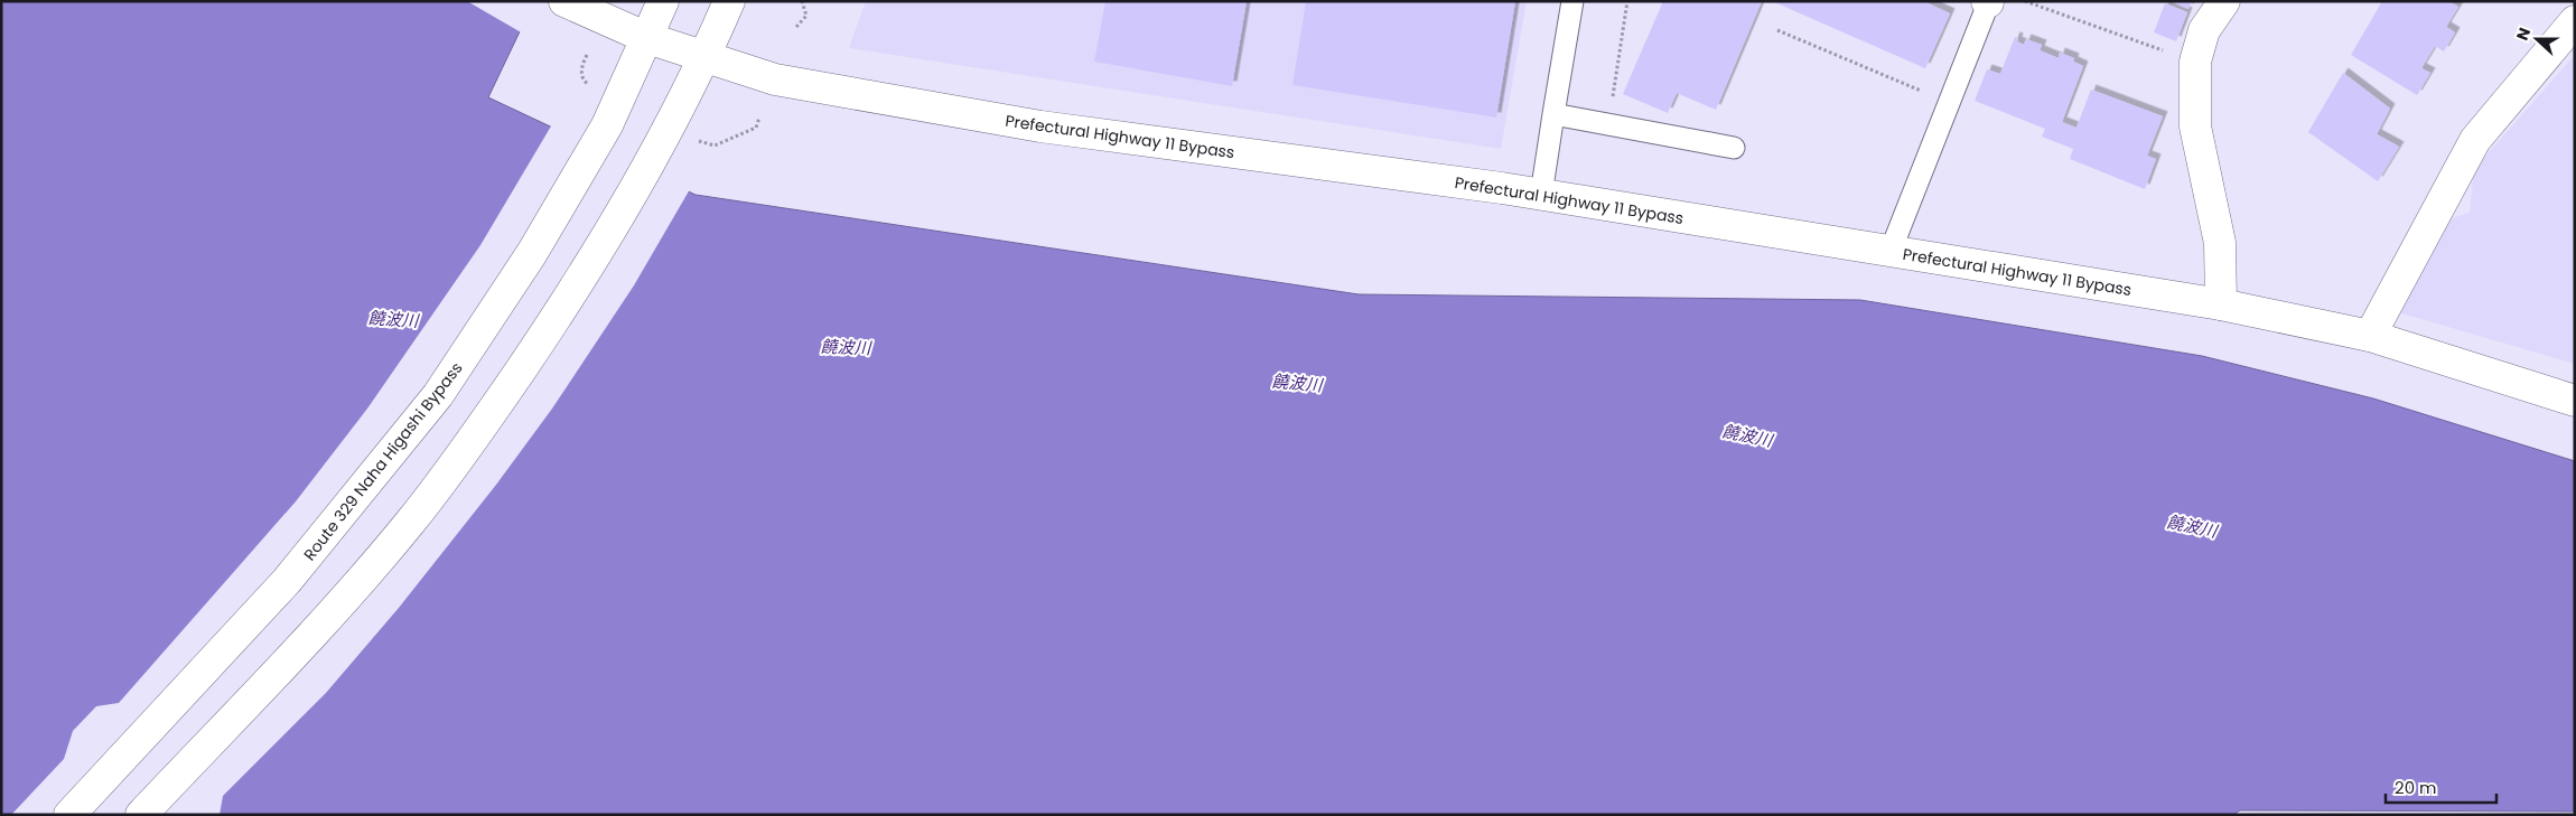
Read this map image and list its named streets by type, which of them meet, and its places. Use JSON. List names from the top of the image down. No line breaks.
{"streets":{"main road":["Prefectural Highway 11 Bypass","Route 329 Naha Higashi Bypass"]},"crossings":[["Prefectural Highway 11 Bypass","Route 329 Naha Higashi Bypass"]],"water":["饒波川"],"scale_bar":"20 m","north":"left"}
